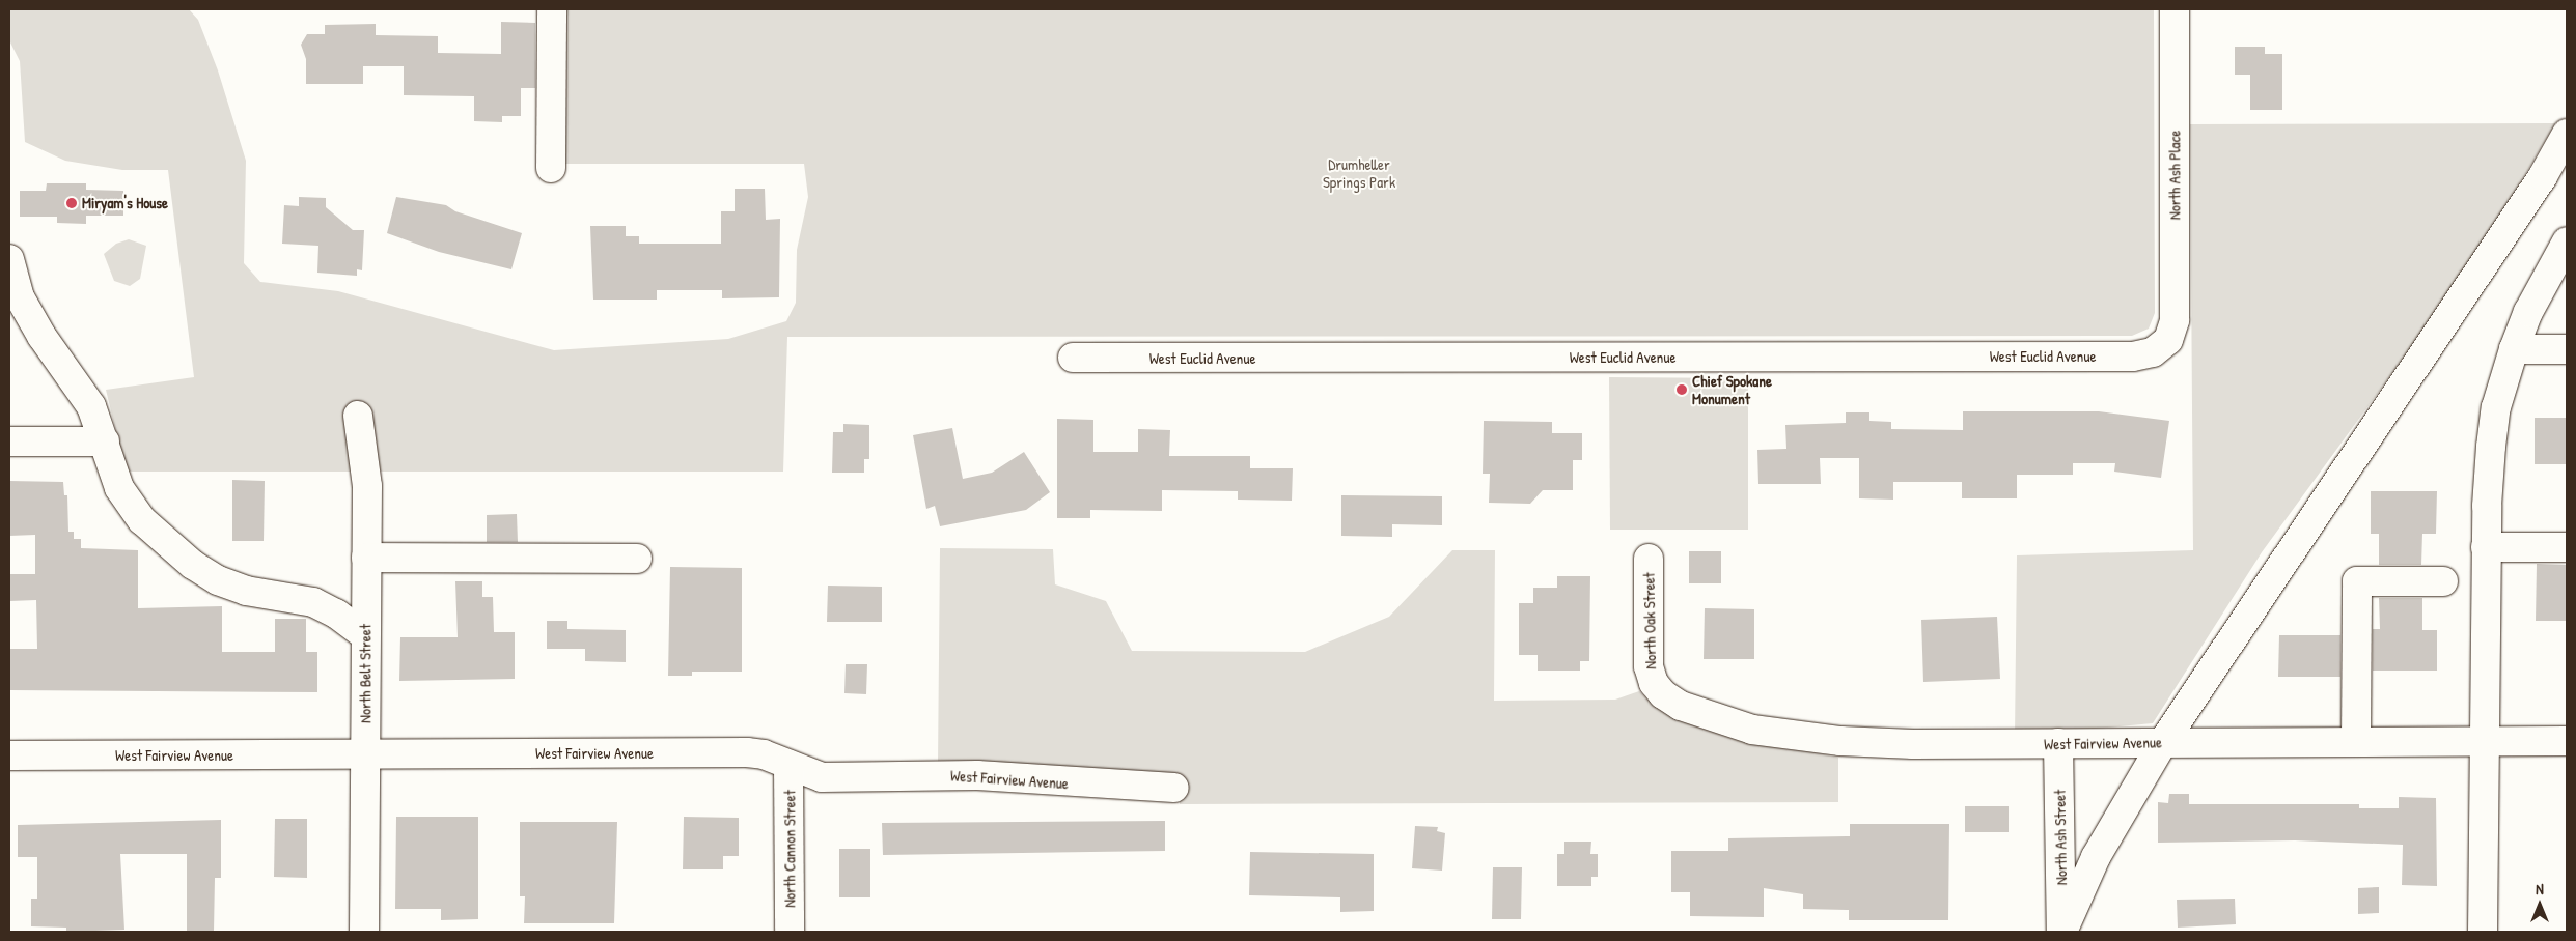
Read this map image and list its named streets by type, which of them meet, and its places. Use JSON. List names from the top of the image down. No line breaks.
{"streets":{"street":["North Ash Place","West Euclid Avenue","North Oak Street","North Belt Street","West Fairview Avenue","North Ash Street","North Cannon Street"]},"crossings":[["North Ash Place","West Euclid Avenue"],["North Oak Street","West Fairview Avenue"],["North Belt Street","West Fairview Avenue"],["West Fairview Avenue","North Ash Street"],["West Fairview Avenue","North Cannon Street"]],"parks":["Drumheller Springs Park"],"places":["Miryam's House","Chief Spokane Monument"],"north":"top"}
